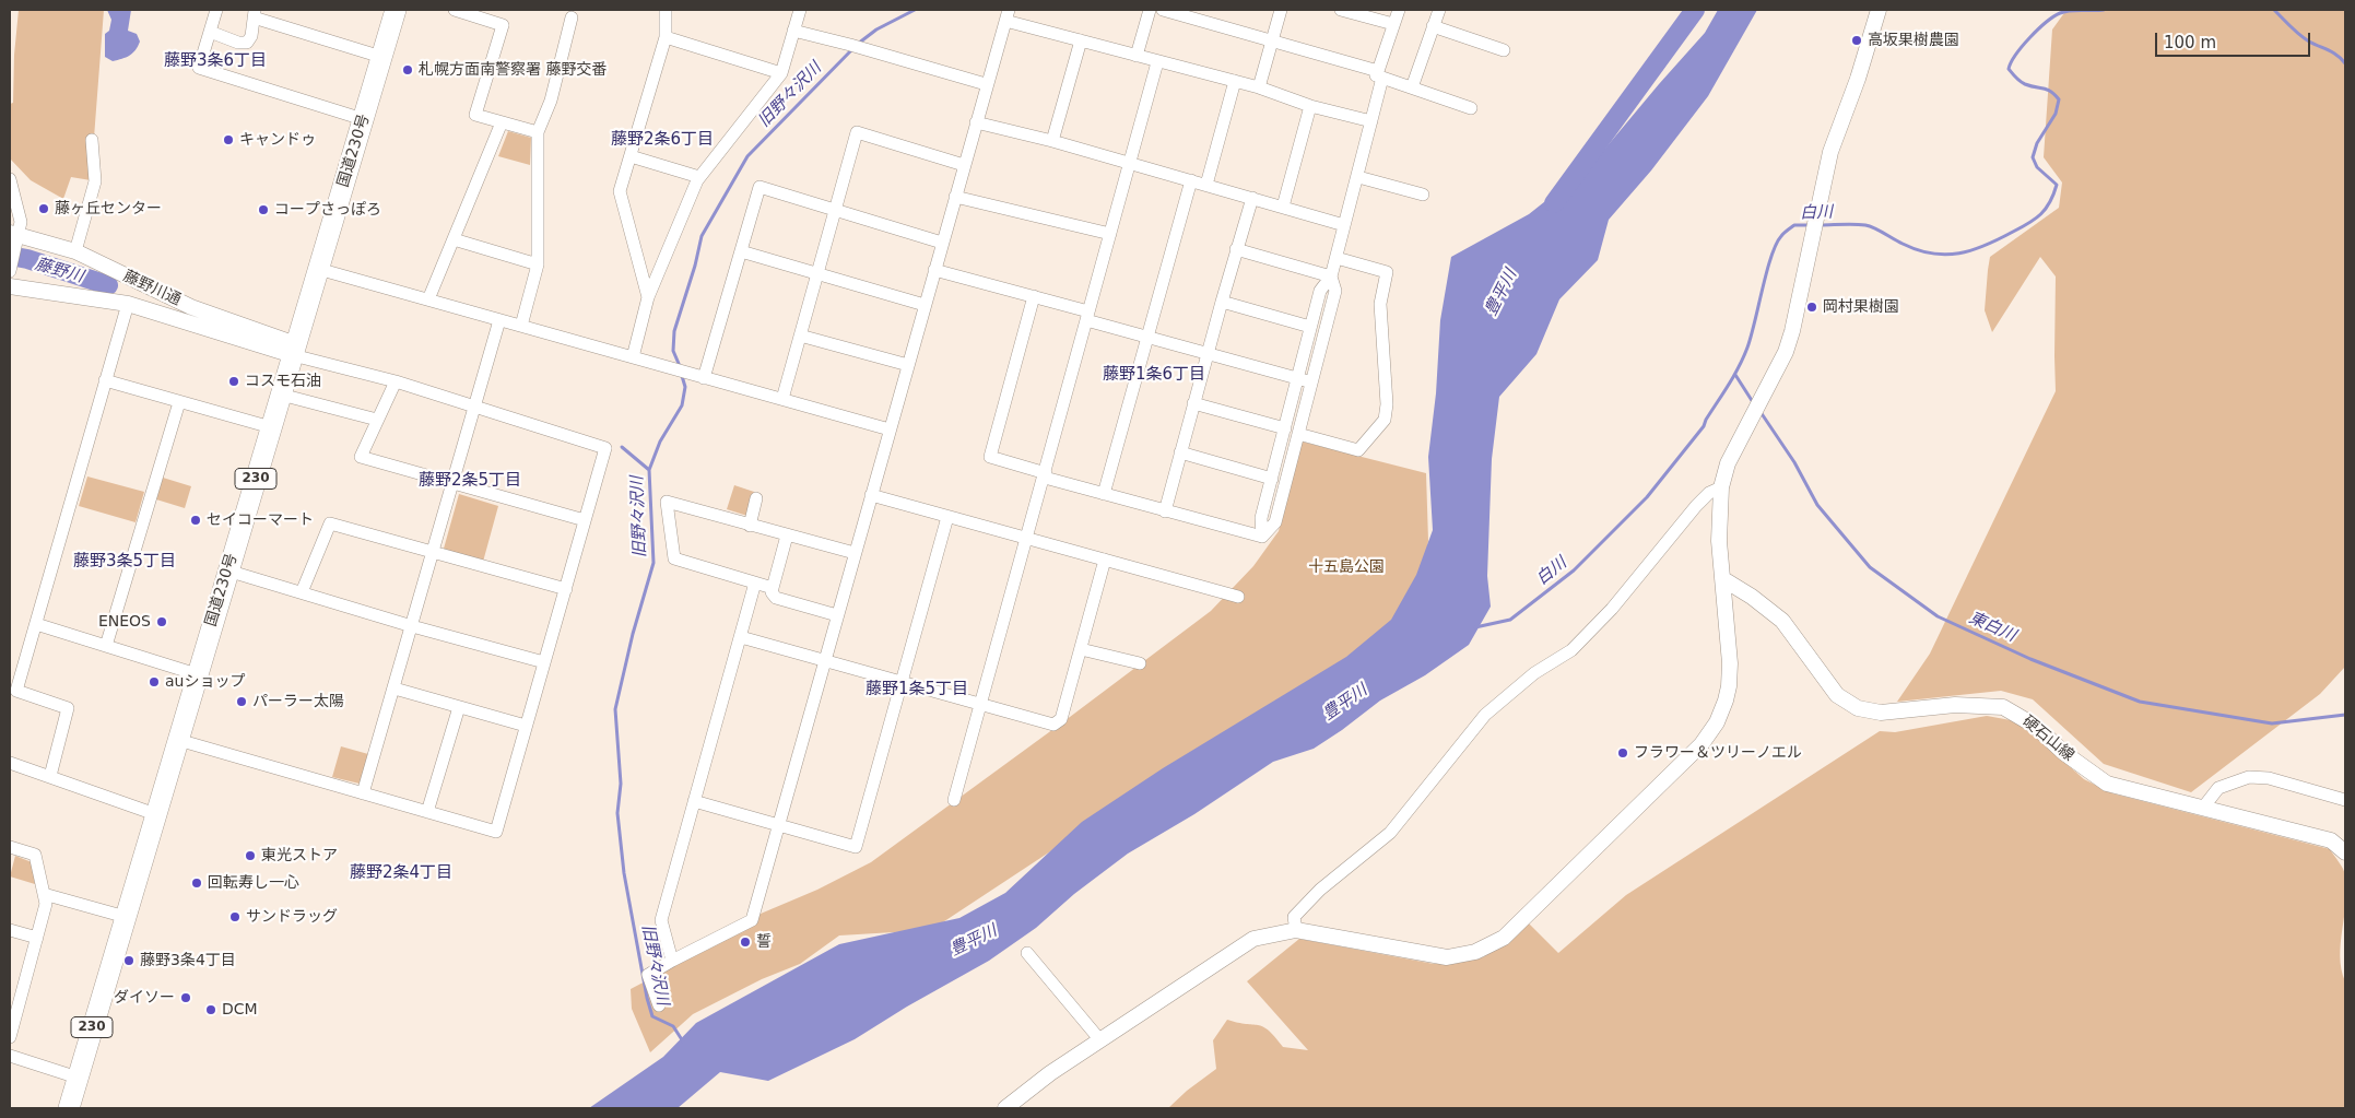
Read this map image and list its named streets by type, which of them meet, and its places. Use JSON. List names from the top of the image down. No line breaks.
{"streets":{"highway":["国道230号","230"],"street":["藤野川通","硬石山線"]},"crossings":[["国道230号","藤野川通"]],"districts":["藤野3条6丁目","藤野2条6丁目","藤野1条6丁目","藤野2条5丁目","藤野3条5丁目","藤野1条5丁目","藤野2条4丁目"],"water":["旧野々沢川","白川","藤野川","豊平川","東白川"],"parks":["十五島公園"],"places":["高坂果樹農園","札幌方面南警察署 藤野交番","キャンドゥ","藤ヶ丘センター","コープさっぽろ","岡村果樹園","コスモ石油","セイコーマート","ENEOS","auショップ","パーラー太陽","フラワー＆ツリーノエル","東光ストア","回転寿し一心","サンドラッグ","誓","藤野3条4丁目","ダイソー","DCM"],"scale_bar":"100 m"}
